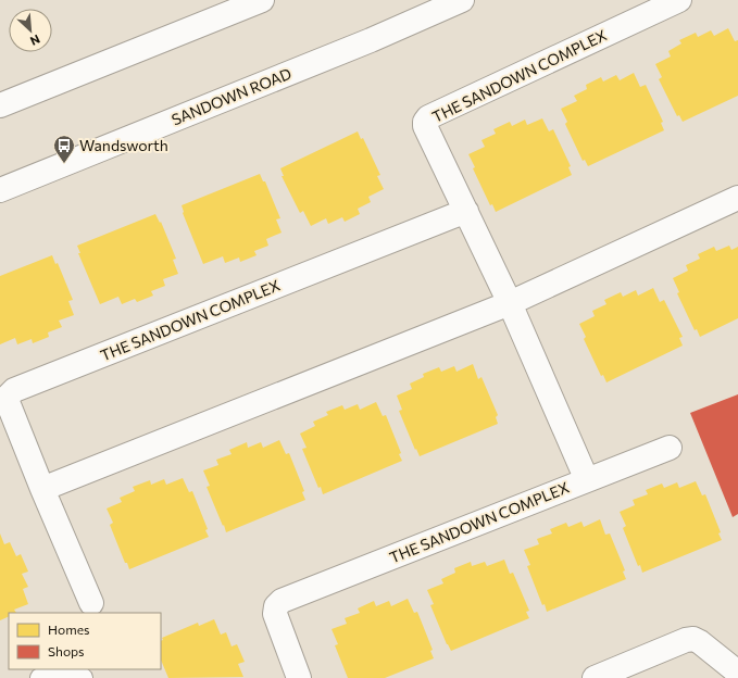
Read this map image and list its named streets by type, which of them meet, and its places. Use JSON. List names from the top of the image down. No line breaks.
{"streets":{"street":["THE SANDOWN COMPLEX","SANDOWN ROAD"]},"places":{"bus stop":["Wandsworth"]},"legend":["Homes","Shops"],"north":"bottom right"}
